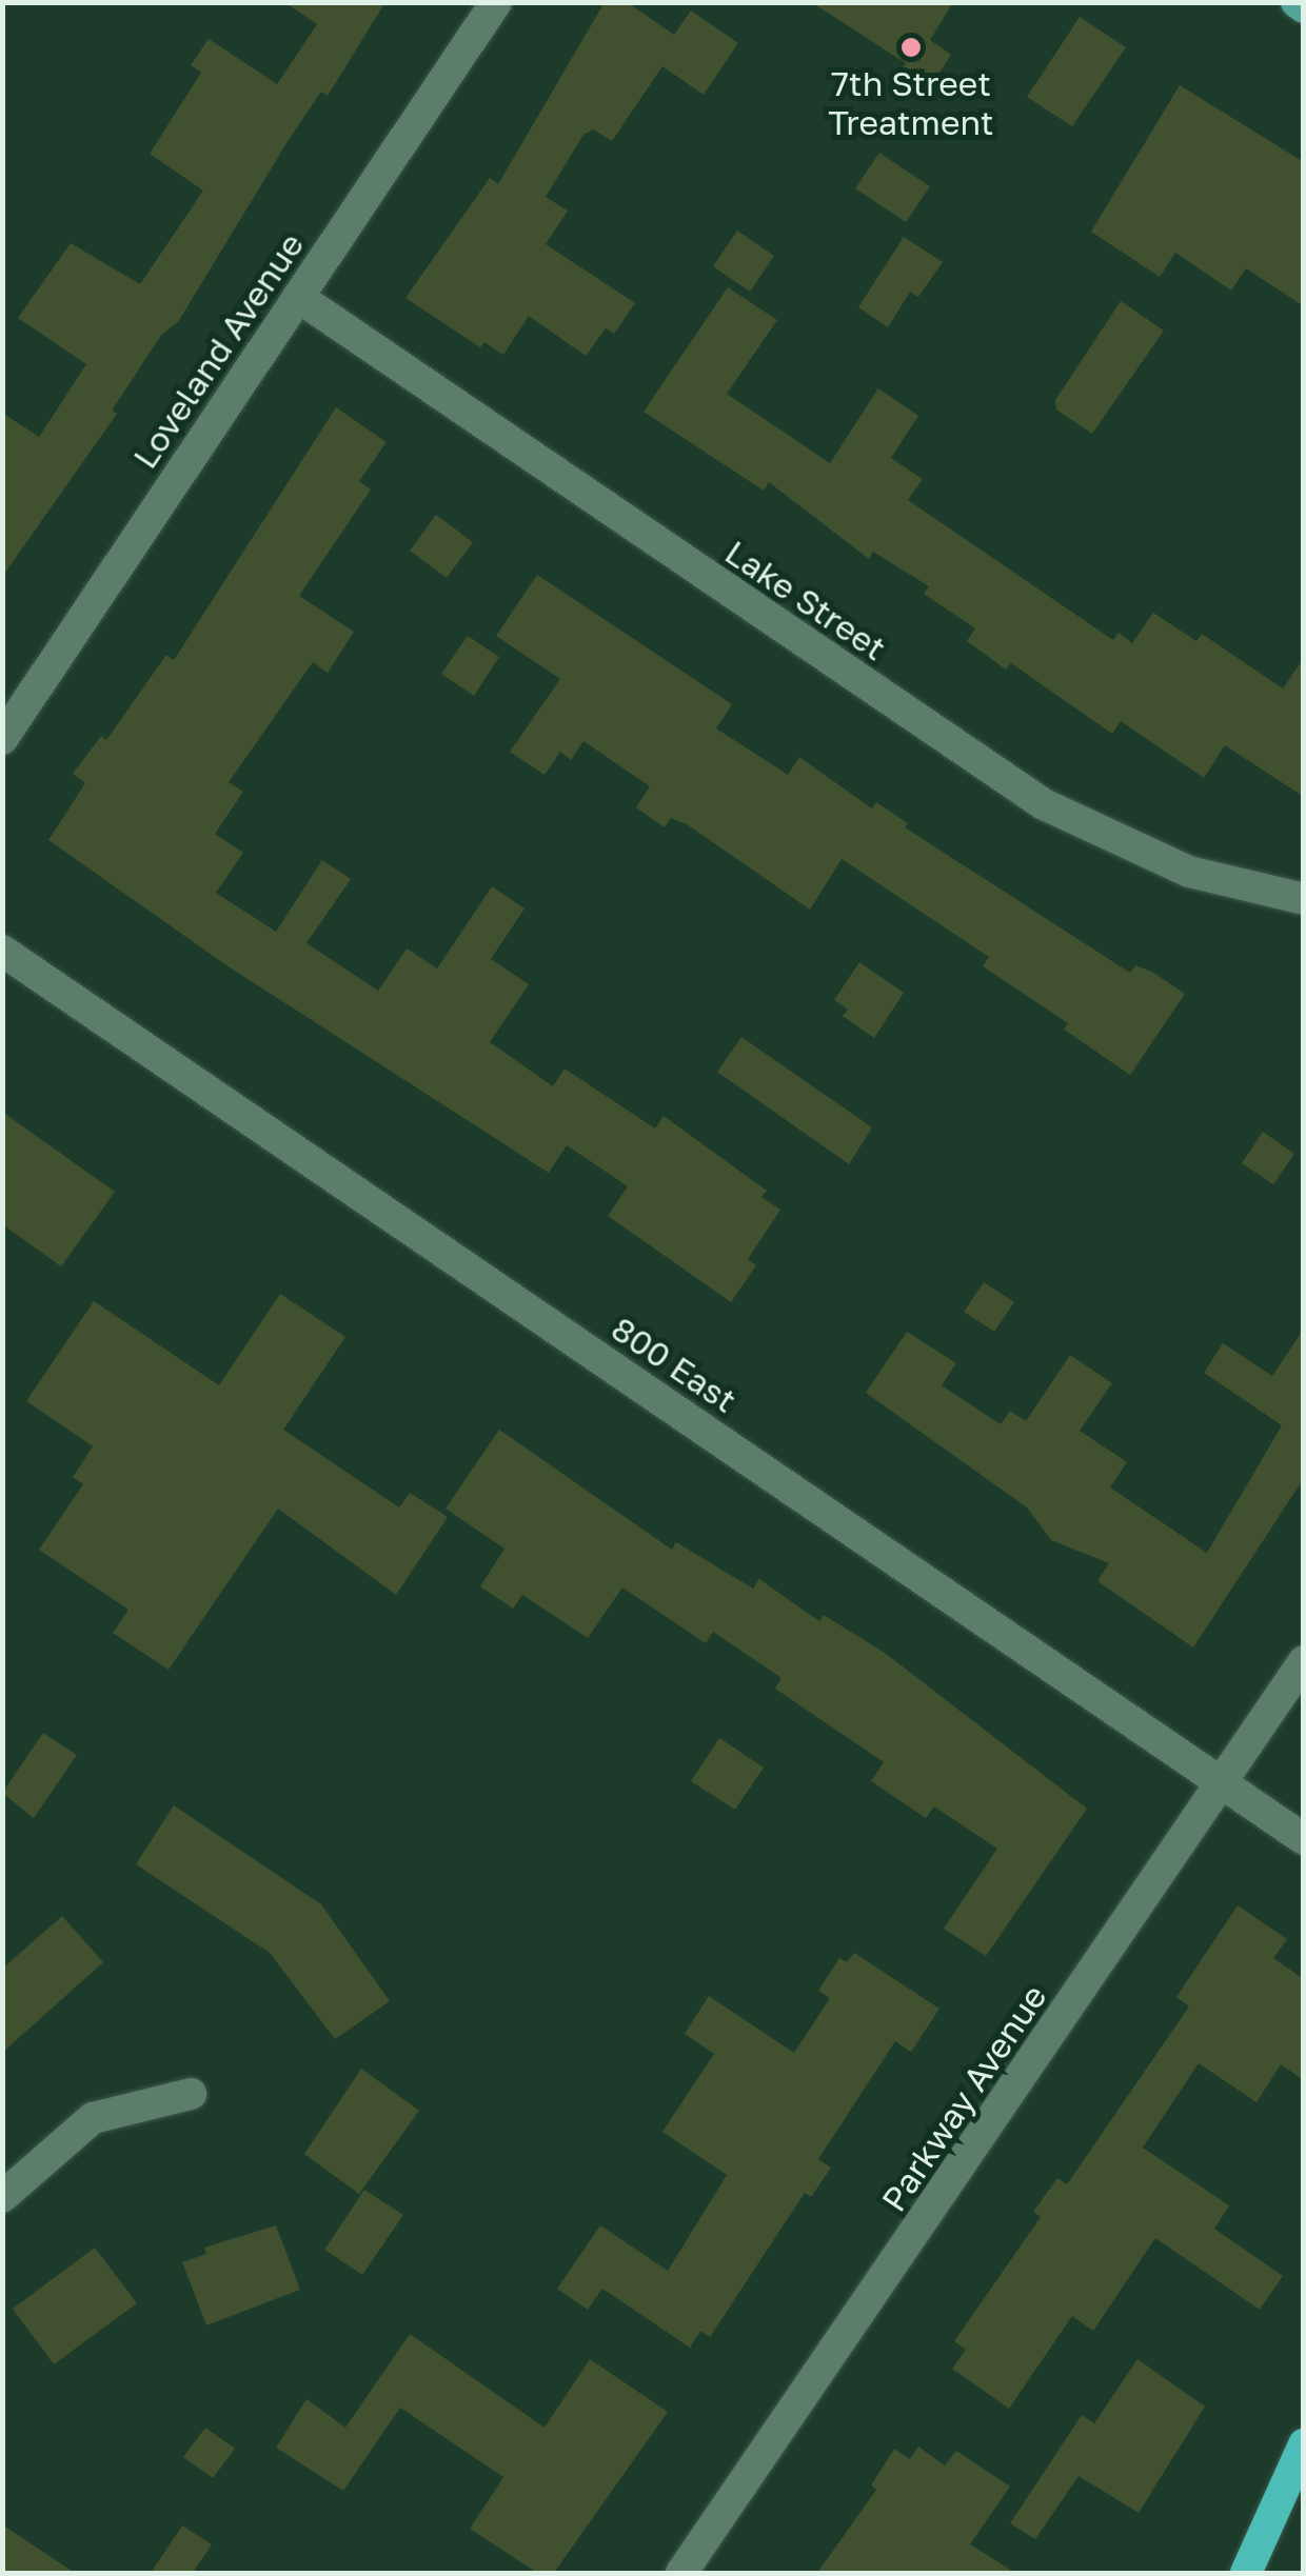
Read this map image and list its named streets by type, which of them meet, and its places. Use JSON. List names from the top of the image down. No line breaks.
{"streets":{"street":["Loveland Avenue","Lake Street","800 East","Parkway Avenue"]},"crossings":[["Loveland Avenue","Lake Street"],["800 East","Parkway Avenue"]],"places":["7th Street Treatment"]}
